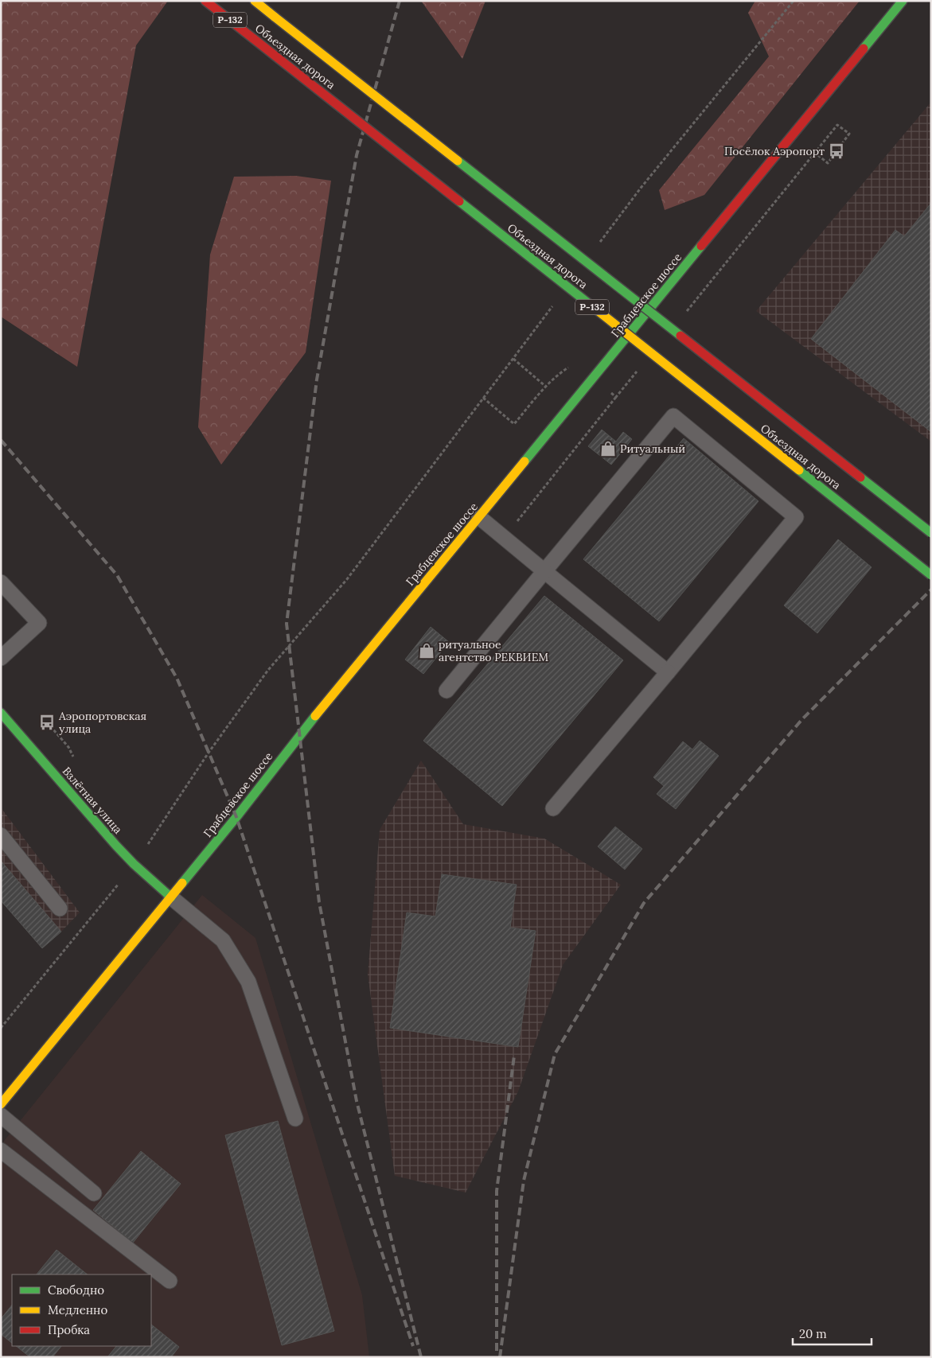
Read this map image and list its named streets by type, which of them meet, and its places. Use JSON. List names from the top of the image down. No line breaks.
{"streets":{"main road":["Р-132","Объездная дорога","Грабцевское шоссе","Взлётная улица"]},"crossings":[["Грабцевское шоссе","Взлётная улица"]],"places":{"bus stop":["Посёлок Аэропорт","Аэропортовская улица"],"shop":["Ритуальный","ритуальное агентство РЕКВИЕМ"]},"legend":["Свободно","Медленно","Пробка"],"scale_bar":"20 m"}
